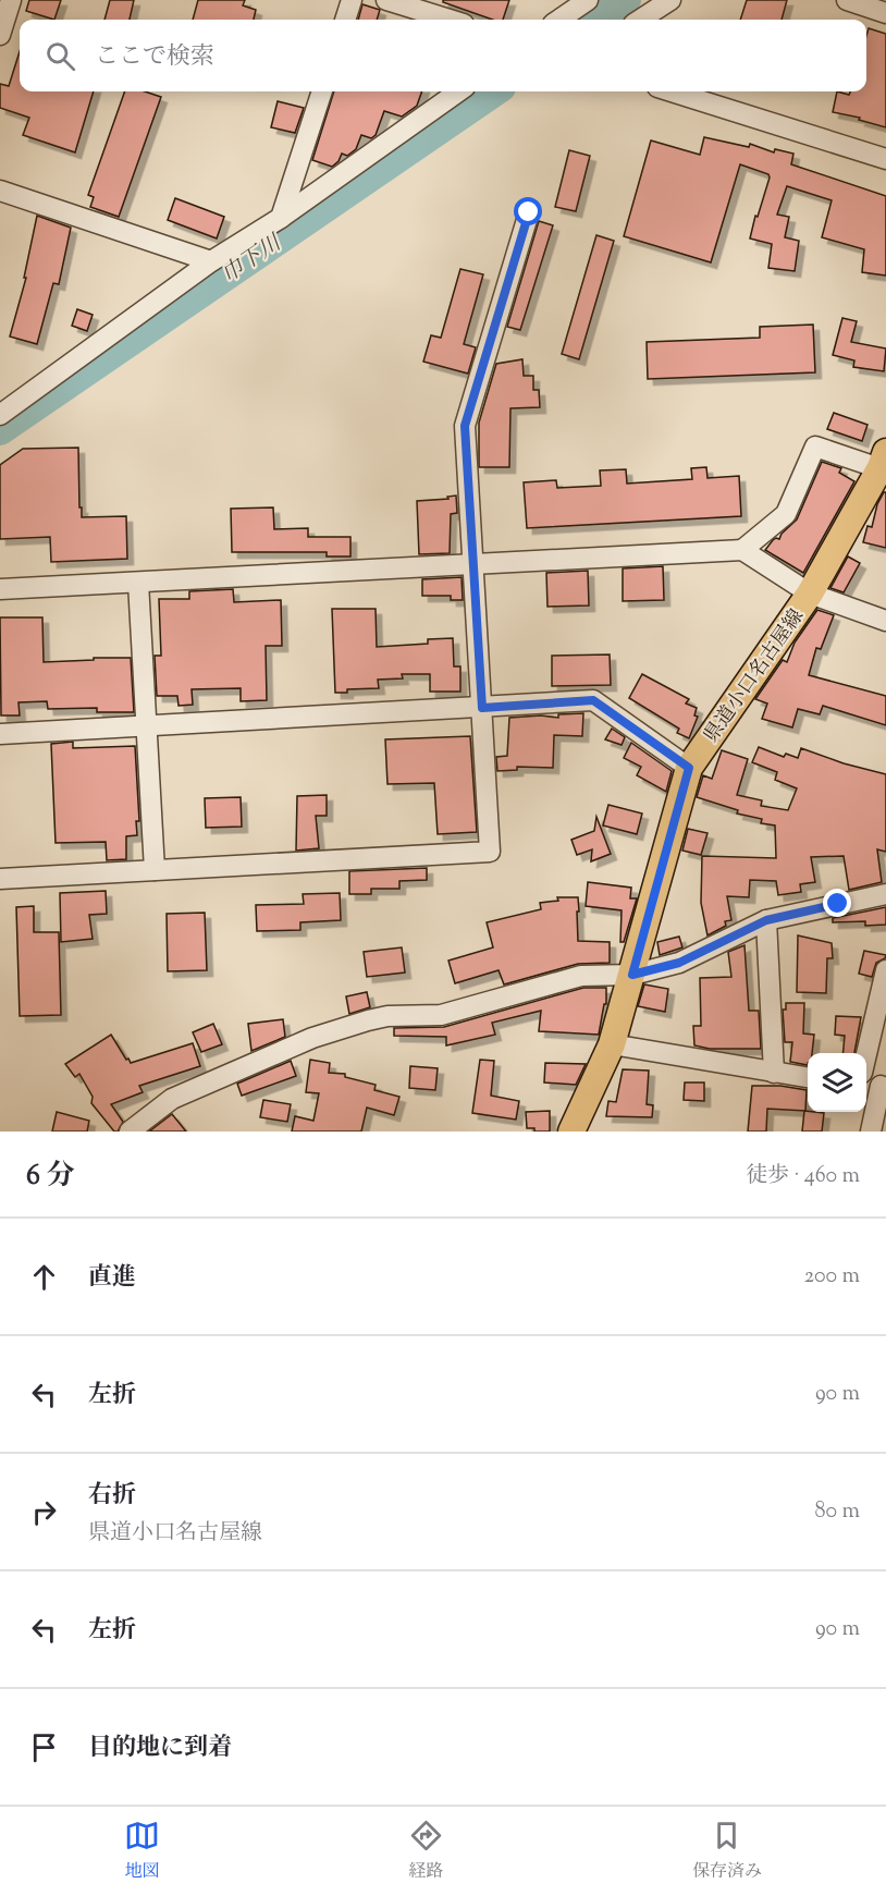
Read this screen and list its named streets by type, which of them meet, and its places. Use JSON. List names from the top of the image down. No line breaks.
{"streets":{"main road":["県道小口名古屋線"]},"water":["巾下川"],"page":{"search":"ここで検索","heading":["6 分","徒歩 · 460 m"],"list":[["直進","200 m"],["左折","90 m"],["右折","県道小口名古屋線","80 m"],["左折","90 m"],"目的地に到着"],"nav":["地図","経路","保存済み"]}}
